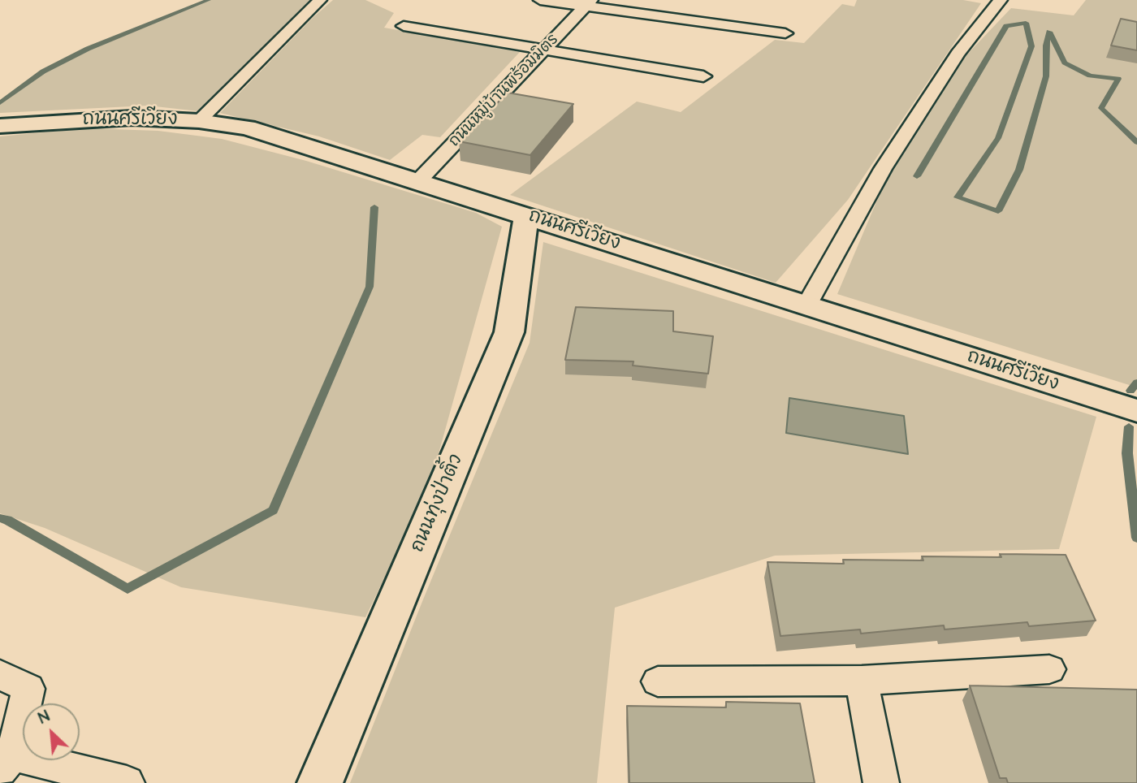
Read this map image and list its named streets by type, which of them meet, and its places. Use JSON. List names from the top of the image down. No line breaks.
{"streets":{"main road":["ถนนศรีเวียง","ถนนทุ่งป่าติ้ว"],"street":["ถนนหมู่บ้านพร้อมมิตร"]},"crossings":[["ถนนหมู่บ้านพร้อมมิตร","ถนนศรีเวียง"],["ถนนศรีเวียง","ถนนทุ่งป่าติ้ว"]],"north":"top left"}
